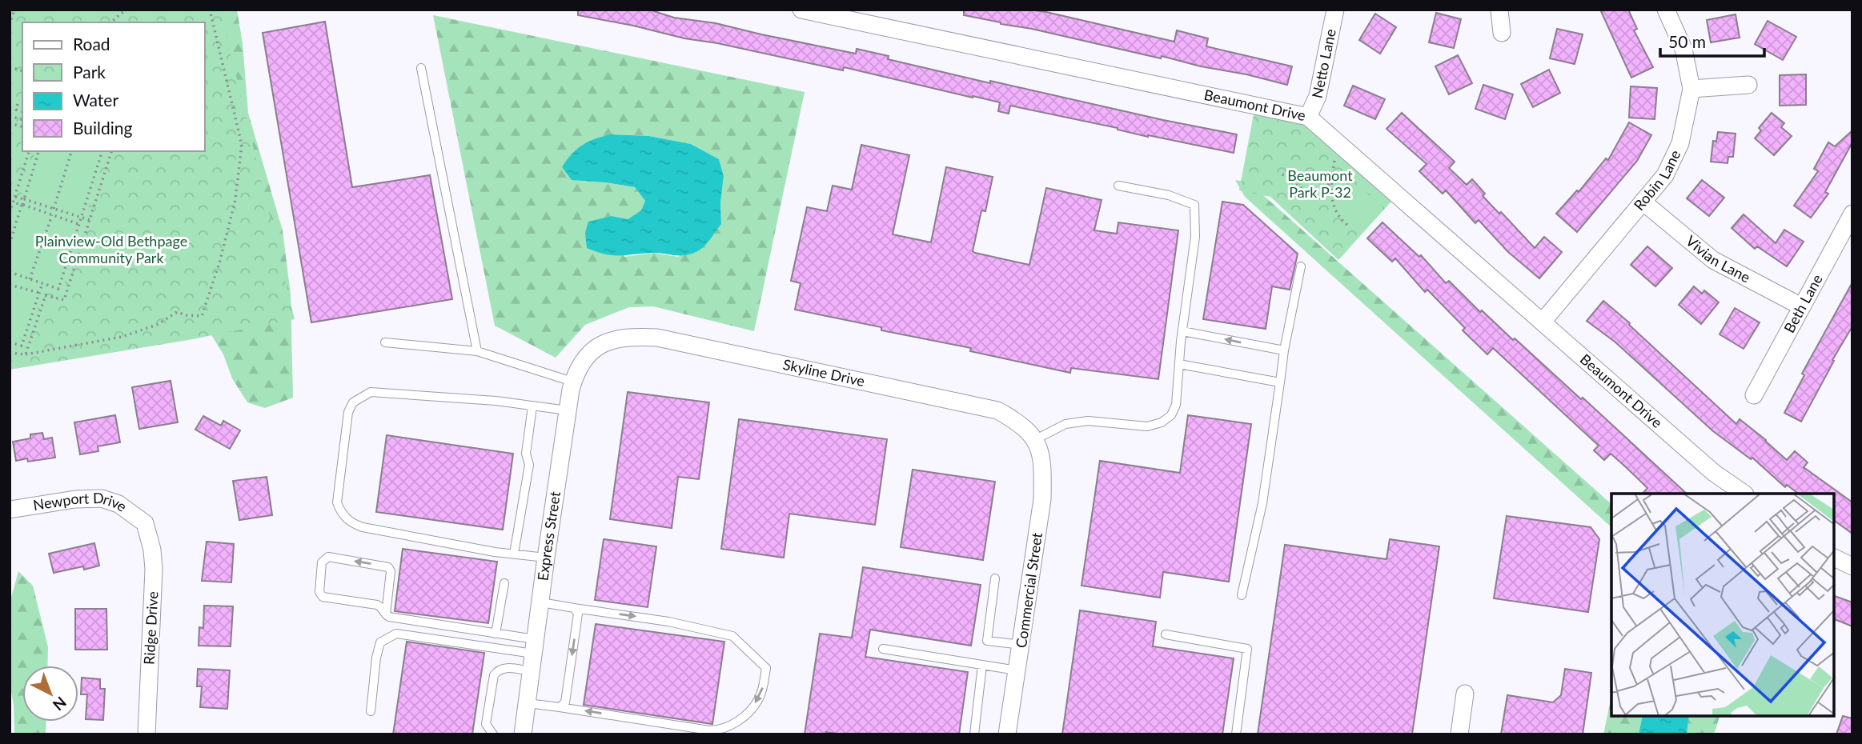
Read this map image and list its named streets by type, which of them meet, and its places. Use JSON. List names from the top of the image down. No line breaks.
{"streets":{"street":["Netto Lane","Beaumont Drive","Robin Lane","Vivian Lane","Beth Lane","Skyline Drive","Newport Drive","Express Street","Commercial Street","Ridge Drive"]},"crossings":[["Netto Lane","Beaumont Drive"],["Beaumont Drive","Robin Lane"],["Robin Lane","Vivian Lane"],["Vivian Lane","Beth Lane"],["Skyline Drive","Express Street"],["Skyline Drive","Commercial Street"],["Newport Drive","Ridge Drive"]],"parks":["Beaumont Park P-32","Plainview-Old Bethpage Community Park"],"legend":["Road","Park","Water","Building"],"scale_bar":"50 m","north":"bottom right"}
